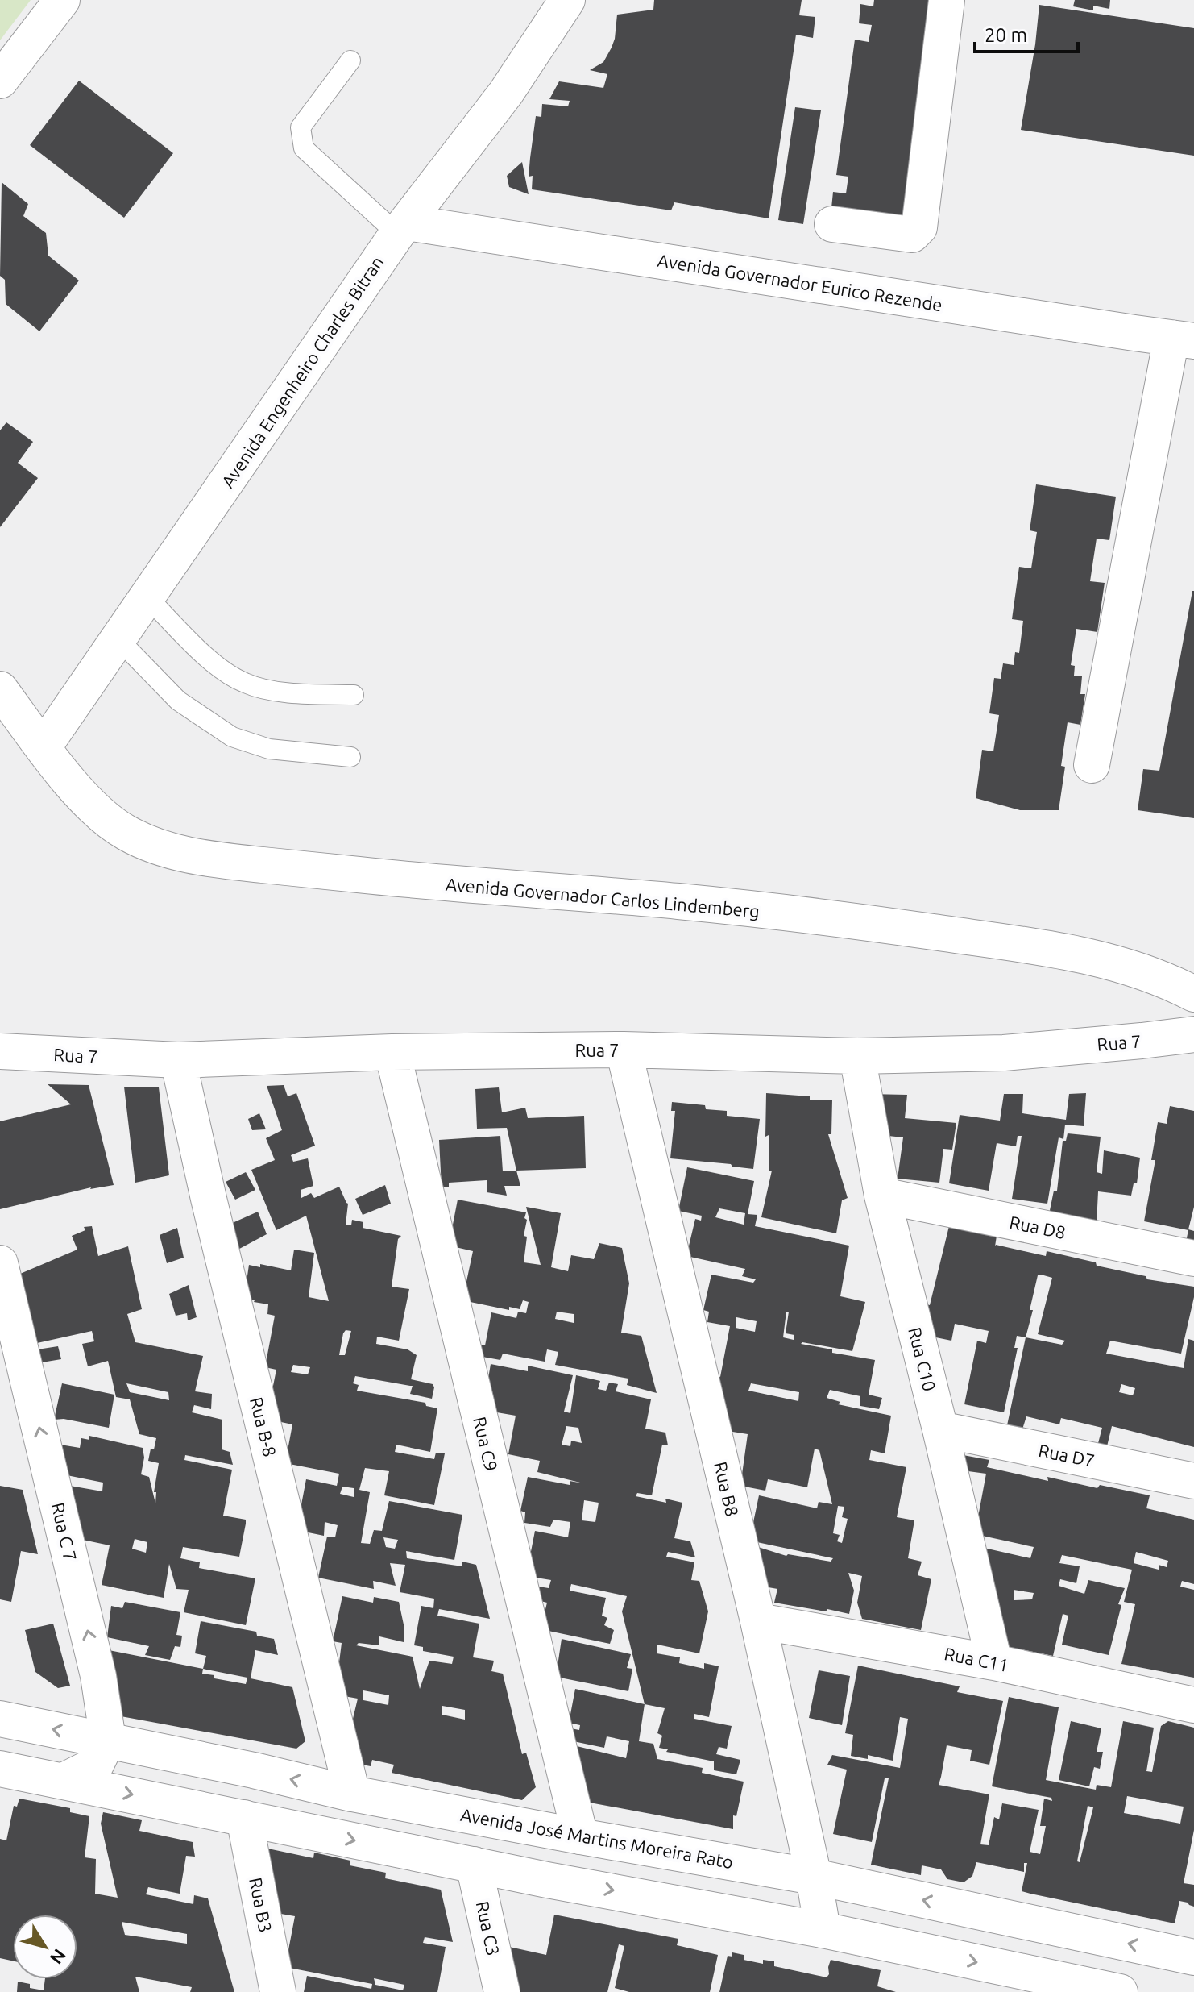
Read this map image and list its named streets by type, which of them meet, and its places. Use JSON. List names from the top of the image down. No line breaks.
{"streets":{"street":["Avenida Governador Eurico Rezende","Avenida Engenheiro Charles Bitran","Avenida Governador Carlos Lindemberg","Rua 7","Rua D8","Rua C10","Rua B-8","Rua C9","Rua D7","Rua B8","Rua C 7","Rua C11","Avenida José Martins Moreira Rato","Rua B3","Rua C3"]},"crossings":[["Avenida Governador Eurico Rezende","Avenida Engenheiro Charles Bitran"],["Avenida Engenheiro Charles Bitran","Avenida Governador Carlos Lindemberg"],["Rua 7","Rua C10"],["Rua 7","Rua B-8"],["Rua 7","Rua C9"],["Rua 7","Rua B8"],["Rua D8","Rua C10"],["Rua C10","Rua D7"],["Rua C10","Rua C11"],["Rua B-8","Avenida José Martins Moreira Rato"],["Rua C9","Avenida José Martins Moreira Rato"],["Rua B8","Rua C11"],["Rua B8","Avenida José Martins Moreira Rato"],["Rua C 7","Avenida José Martins Moreira Rato"]],"one_way":["Rua C 7"],"scale_bar":"20 m","north":"bottom right"}
